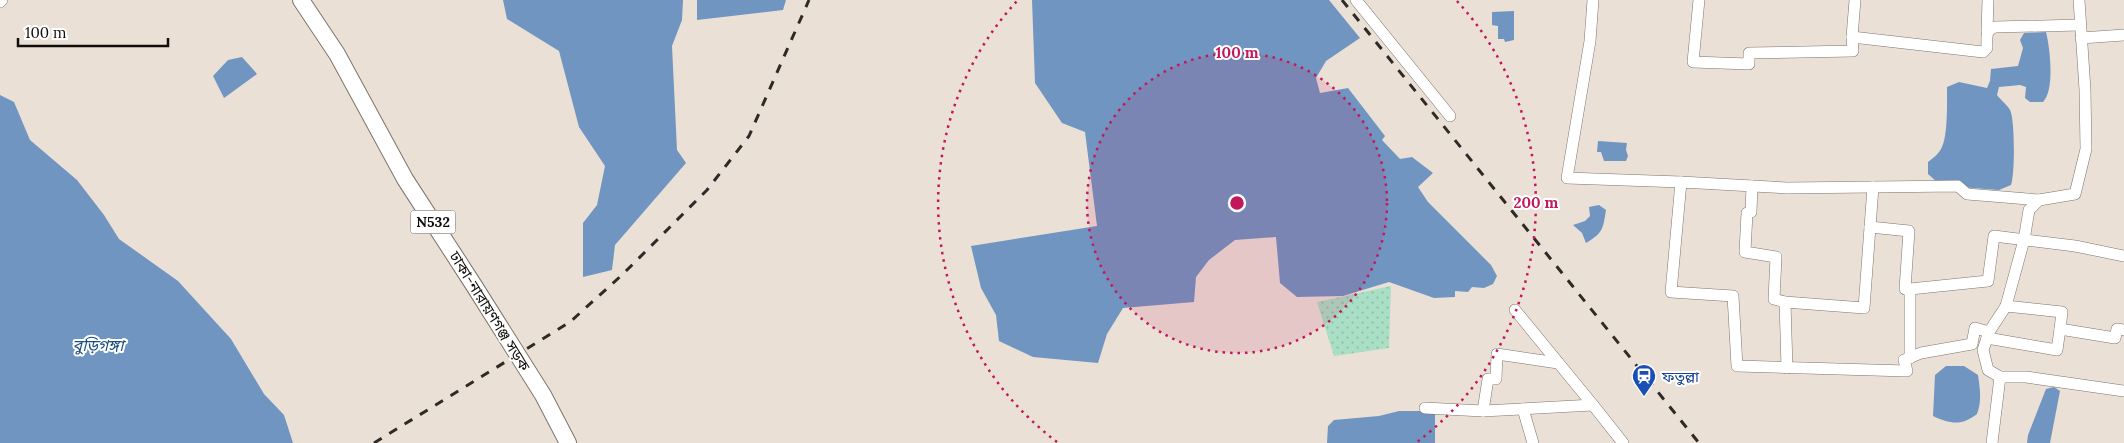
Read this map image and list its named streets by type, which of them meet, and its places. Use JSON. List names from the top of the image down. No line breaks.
{"streets":{"highway":["N532","ঢাকা-নারায়ণগঞ্জ সড়ক"]},"water":["বুড়িগঙ্গা"],"places":{"station":["ফতুল্লা"]},"scale_bar":"100 m","rings":["100 m","200 m"]}
